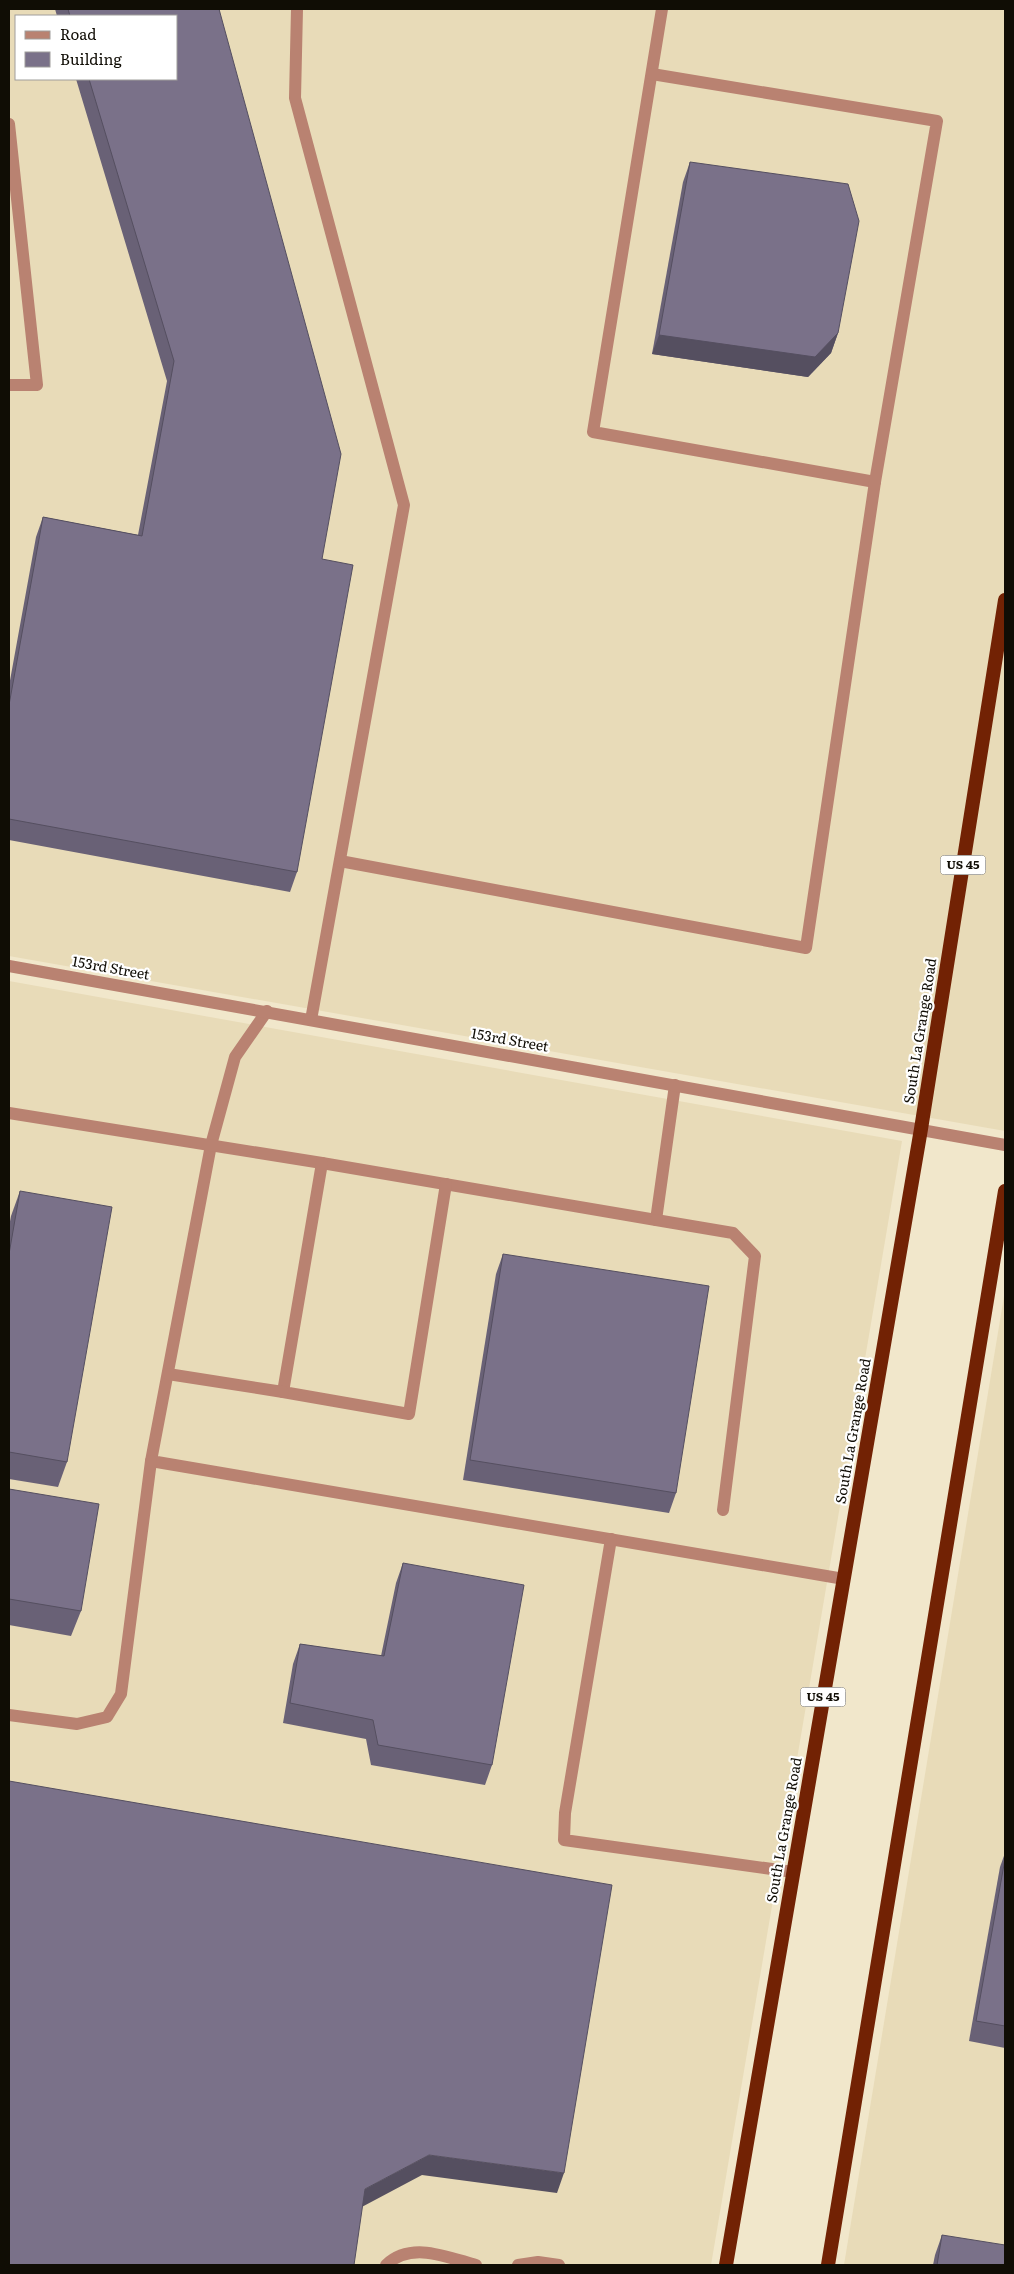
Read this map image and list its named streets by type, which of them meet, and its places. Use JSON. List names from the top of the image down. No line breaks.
{"streets":{"highway":["US 45","South La Grange Road"],"street":["153rd Street"]},"crossings":[["153rd Street","South La Grange Road"]],"legend":["Road","Building"]}
